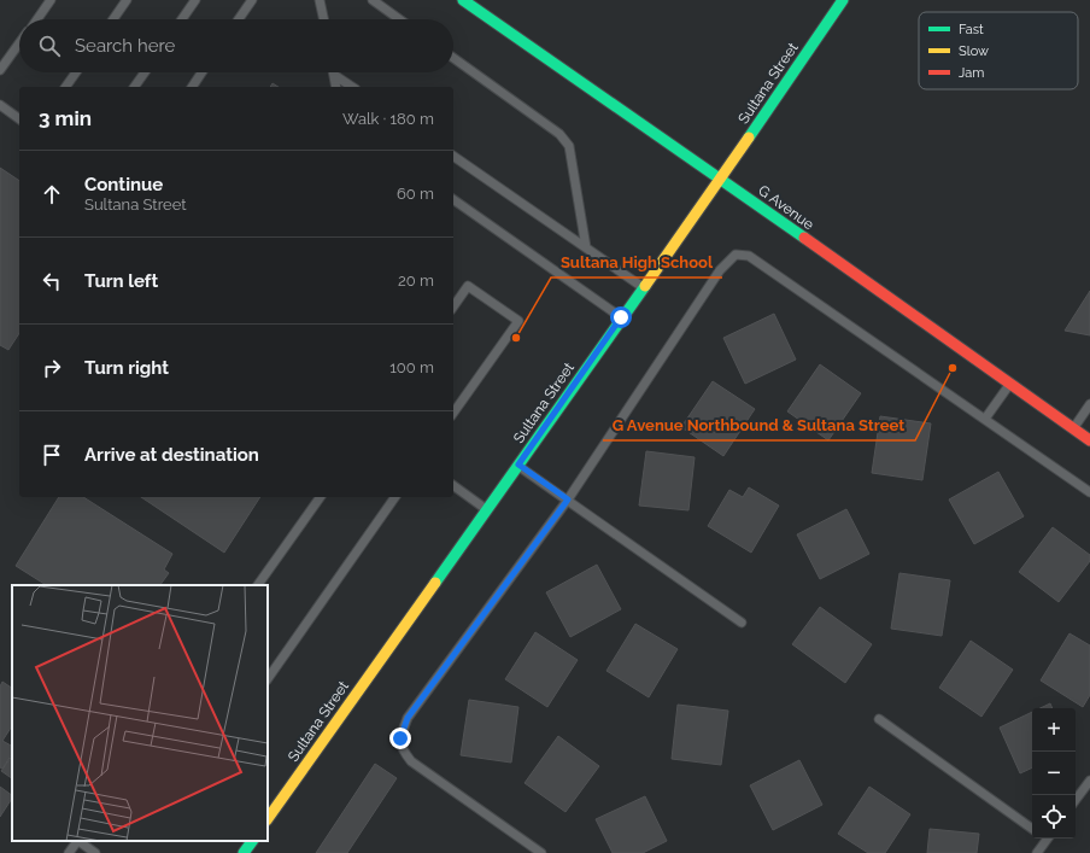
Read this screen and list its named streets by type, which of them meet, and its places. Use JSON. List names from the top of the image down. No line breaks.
{"streets":{"street":["Sultana Street","G Avenue"]},"crossings":[["Sultana Street","G Avenue"]],"places":["Sultana High School","G Avenue Northbound & Sultana Street"],"legend":["Fast","Slow","Jam"],"page":{"search":"Search here","heading":["3 min","Walk · 180 m"],"list":[["Continue","Sultana Street","60 m"],["Turn left","20 m"],["Turn right","100 m"],"Arrive at destination"],"map_buttons":["+","−"]}}
